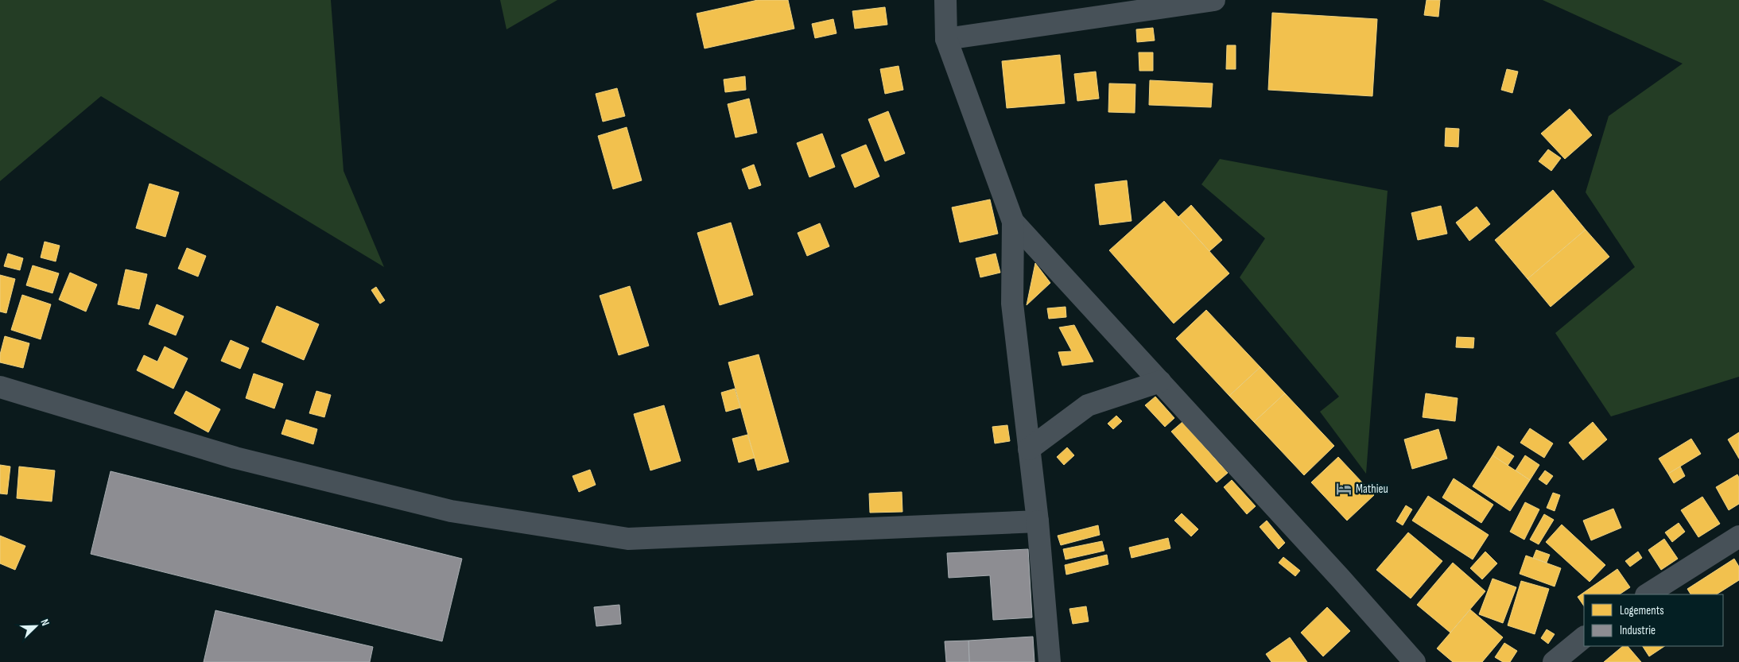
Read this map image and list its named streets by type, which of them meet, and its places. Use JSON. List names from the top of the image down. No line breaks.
{"places":{"hotel":["Mathieu"]},"legend":["Logements","Industrie"],"north":"top right"}
